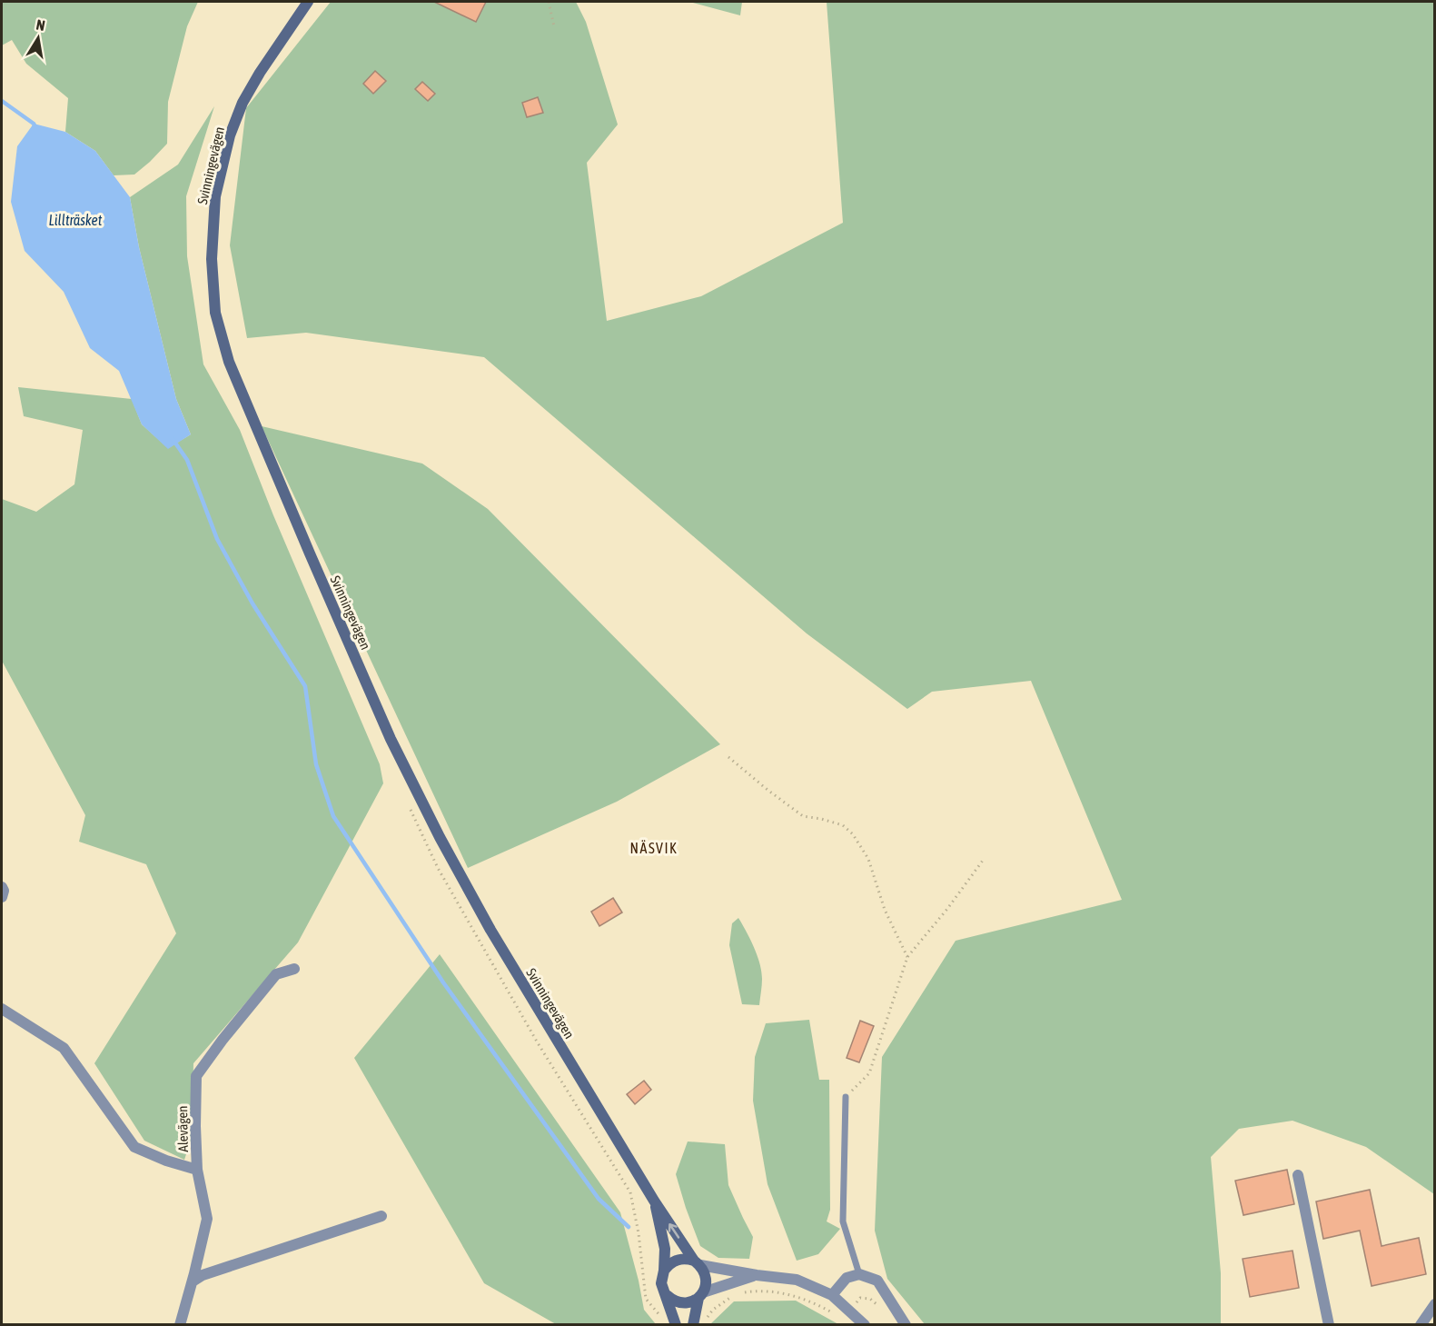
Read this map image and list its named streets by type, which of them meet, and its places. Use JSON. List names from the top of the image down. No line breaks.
{"streets":{"main road":["Svinningevägen"],"street":["Alevägen"]},"districts":["NÄSVIK"],"water":["Lillträsket"],"north":"top"}
